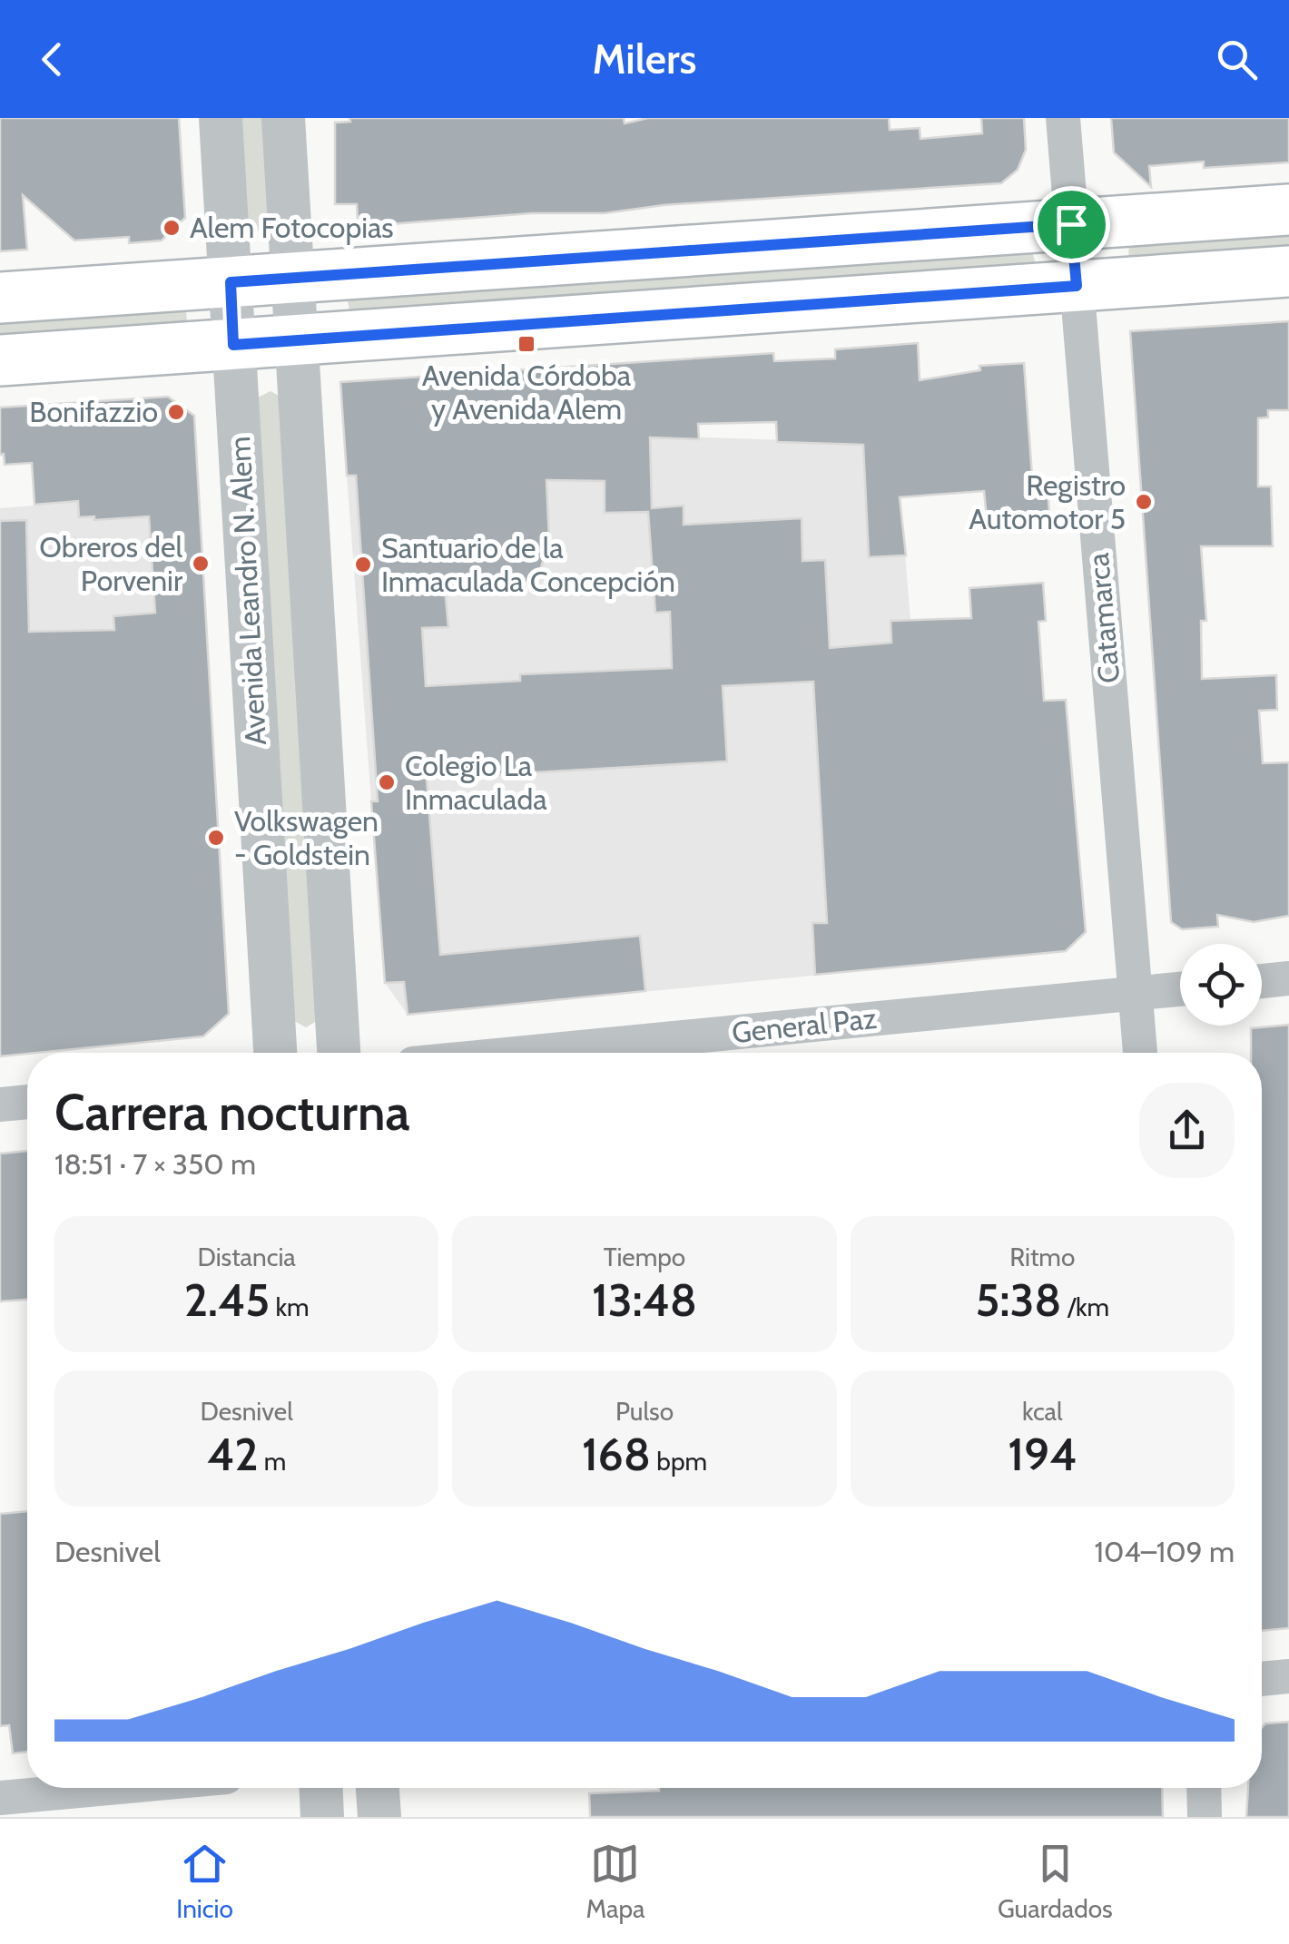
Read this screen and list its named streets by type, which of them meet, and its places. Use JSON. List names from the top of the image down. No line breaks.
{"streets":{"street":["Avenida Leandro N. Alem","Catamarca","General Paz"]},"crossings":[["Catamarca","General Paz"]],"places":{"other":["Alem Fotocopias","Bonifazzio","Registro Automotor 5","Obreros del Porvenir","Santuario de la Inmaculada Concepción","Colegio La Inmaculada","Volkswagen - Goldstein"],"transit":["Avenida Córdoba y Avenida Alem"]},"page":{"header":"Milers","heading":["Carrera nocturna","18:51 · 7 × 350 m"],"stats":[["Distancia","2.45 km"],["Tiempo","13:48"],["Ritmo","5:38 /km"],["Desnivel","42 m"],["Pulso","168 bpm"],["kcal","194"]],"chart":["Desnivel","104–109 m"],"tabs":["Inicio","Mapa","Guardados"]}}
